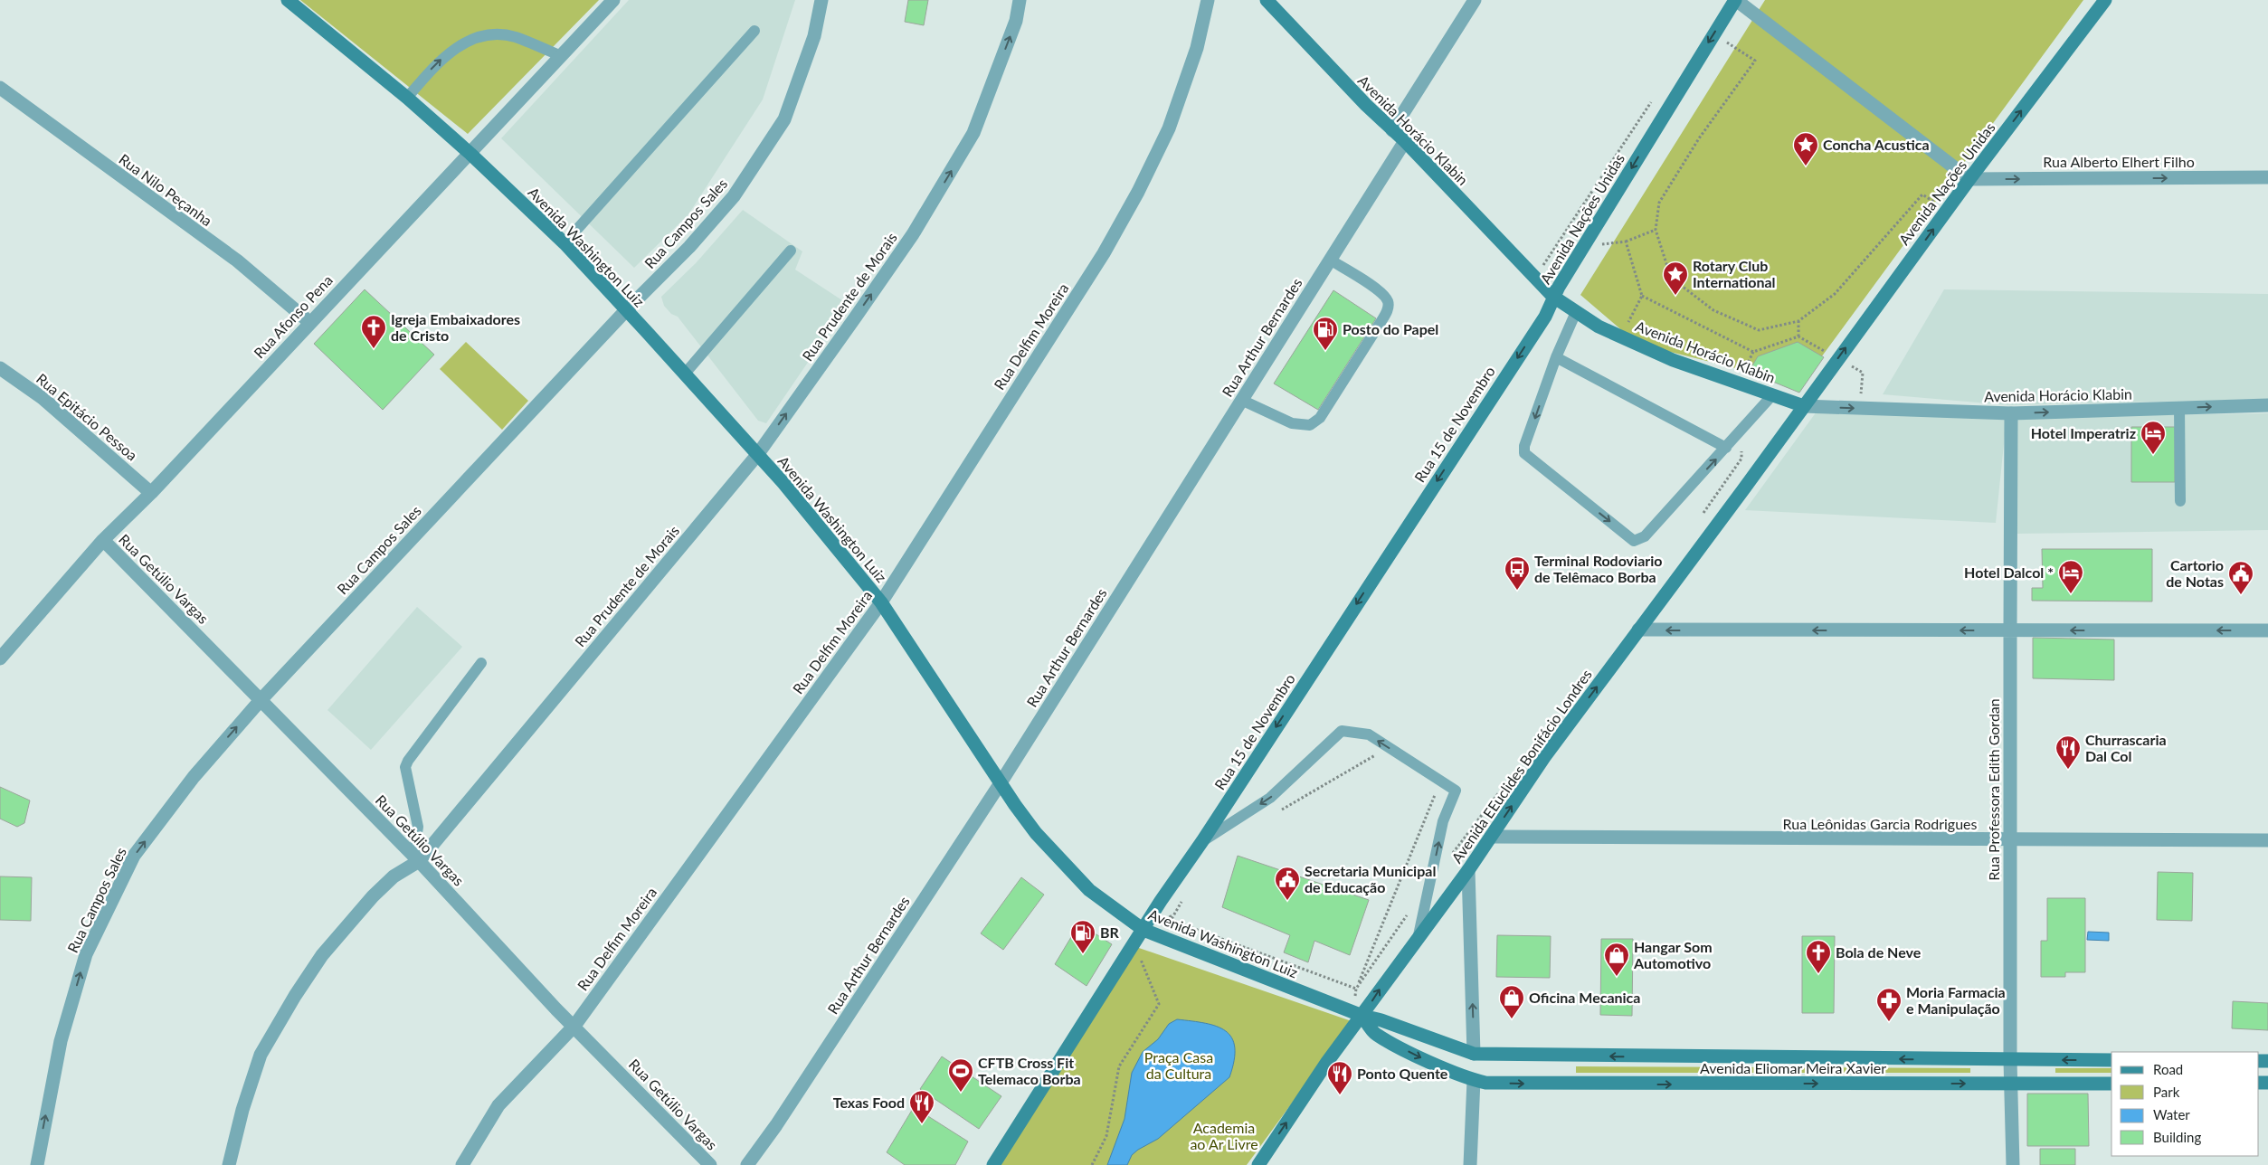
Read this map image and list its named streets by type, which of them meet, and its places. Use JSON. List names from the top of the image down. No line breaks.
{"streets":{"main road":["Avenida Horácio Klabin","Avenida Nações Unidas","Avenida Washington Luiz","Rua 15 de Novembro","Avenida EEuclides Bonifácio Londres","Avenida Eliomar Meira Xavier"],"street":["Rua Alberto Elhert Filho","Rua Nilo Peçanha","Rua Campos Sales","Rua Prudente de Morais","Rua Afonso Pena","Rua Delfim Moreira","Rua Arthur Bernardes","Rua Epitácio Pessoa","Rua Getúlio Vargas","Rua Professora Edith Gordan","Rua Leônidas Garcia Rodrigues"]},"crossings":[["Avenida Horácio Klabin","Avenida Nações Unidas"],["Avenida Horácio Klabin","Rua Arthur Bernardes"],["Avenida Horácio Klabin","Avenida EEuclides Bonifácio Londres"],["Avenida Horácio Klabin","Rua Professora Edith Gordan"],["Rua Alberto Elhert Filho","Avenida Nações Unidas"],["Avenida Nações Unidas","Rua 15 de Novembro"],["Avenida Nações Unidas","Avenida EEuclides Bonifácio Londres"],["Rua Nilo Peçanha","Rua Afonso Pena"],["Rua Campos Sales","Avenida Washington Luiz"],["Rua Campos Sales","Rua Getúlio Vargas"],["Avenida Washington Luiz","Rua Prudente de Morais"],["Avenida Washington Luiz","Rua Afonso Pena"],["Avenida Washington Luiz","Rua Delfim Moreira"],["Avenida Washington Luiz","Rua Arthur Bernardes"],["Avenida Washington Luiz","Rua 15 de Novembro"],["Avenida Washington Luiz","Avenida EEuclides Bonifácio Londres"],["Avenida Washington Luiz","Avenida Eliomar Meira Xavier"],["Rua Prudente de Morais","Rua Getúlio Vargas"],["Rua Afonso Pena","Rua Epitácio Pessoa"],["Rua Afonso Pena","Rua Getúlio Vargas"],["Rua Delfim Moreira","Rua Getúlio Vargas"],["Avenida EEuclides Bonifácio Londres","Rua Leônidas Garcia Rodrigues"],["Rua Professora Edith Gordan","Rua Leônidas Garcia Rodrigues"],["Rua Professora Edith Gordan","Avenida Eliomar Meira Xavier"]],"one_way":["Rua Alberto Elhert Filho","Rua Campos Sales","Rua Prudente de Morais","Rua 15 de Novembro","Avenida EEuclides Bonifácio Londres"],"parks":["Praça Casa da Cultura","Academia ao Ar Livre"],"places":{"place":["Concha Acustica","Rotary Club International"],"church":["Igreja Embaixadores de Cristo","Bola de Neve"],"fuel station":["Posto do Papel","BR"],"hotel":["Hotel Imperatriz","Hotel Dalcol *"],"bus stop":["Terminal Rodoviario de Telêmaco Borba"],"public building":["Cartorio de Notas","Secretaria Municipal de Educação"],"restaurant":["Churrascaria Dal Col","Ponto Quente","Texas Food"],"shop":["Hangar Som Automotivo","Oficina Mecanica"],"pharmacy":["Moria Farmacia e Manipulação"],"sports":["CFTB Cross Fit Telemaco Borba"]},"legend":["Road","Park","Water","Building"]}
